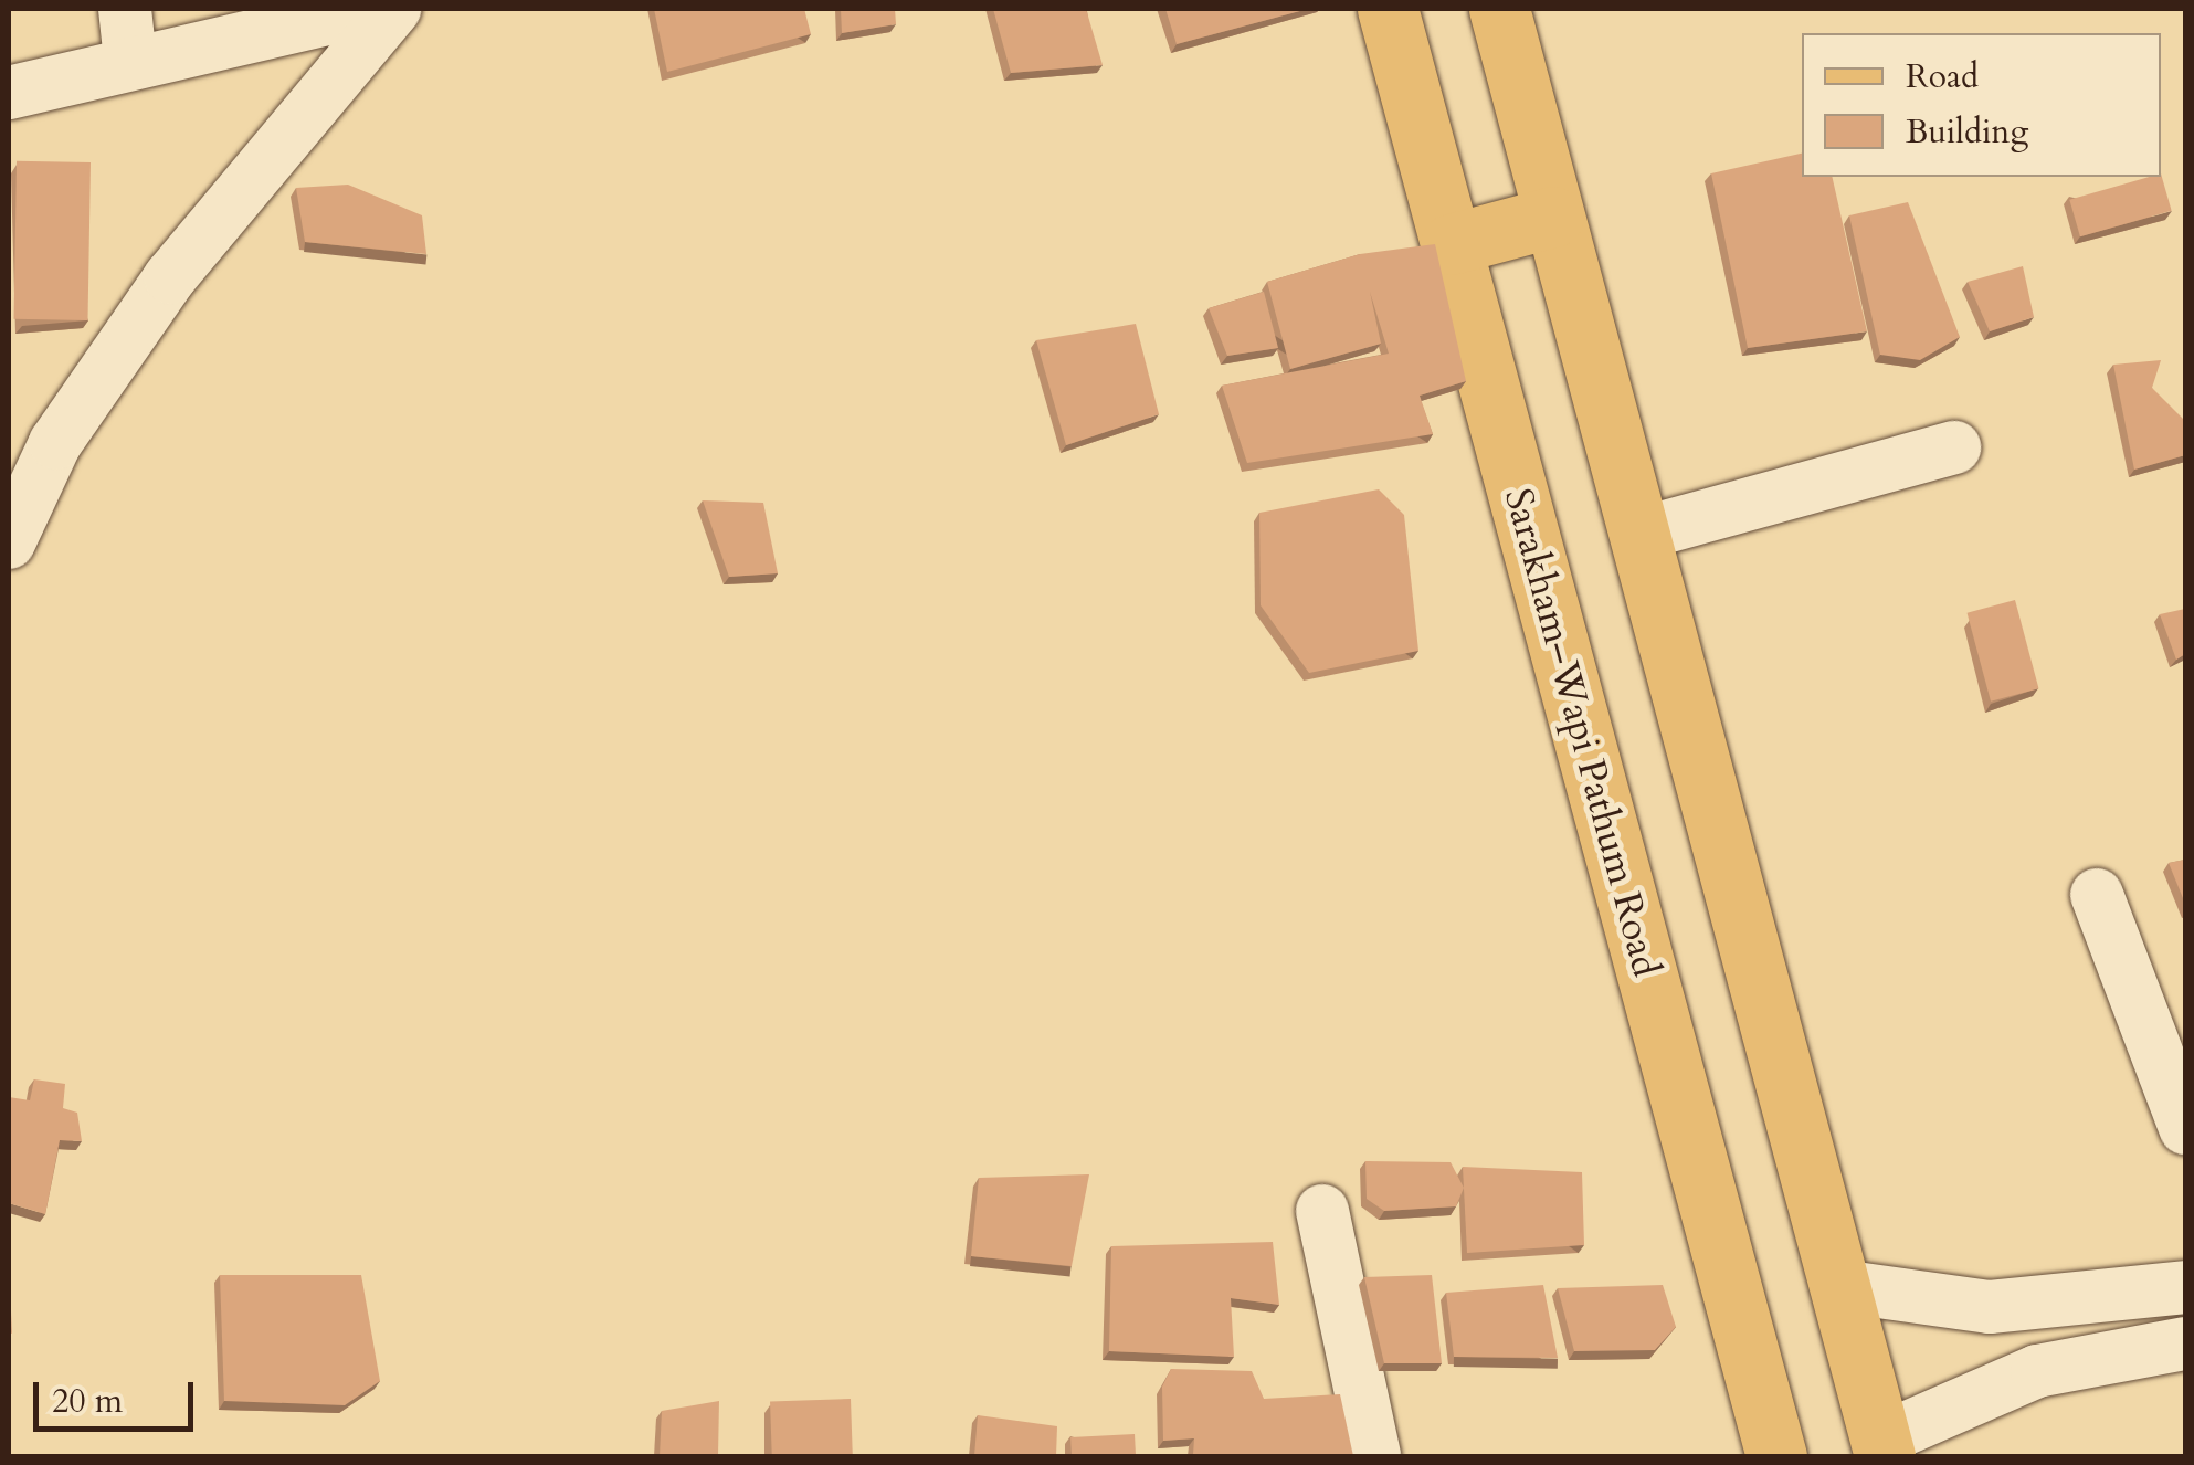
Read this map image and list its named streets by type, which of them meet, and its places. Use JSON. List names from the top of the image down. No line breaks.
{"streets":{"main road":["Sarakham–Wapi Pathum Road"]},"legend":["Road","Building"],"scale_bar":"20 m"}
